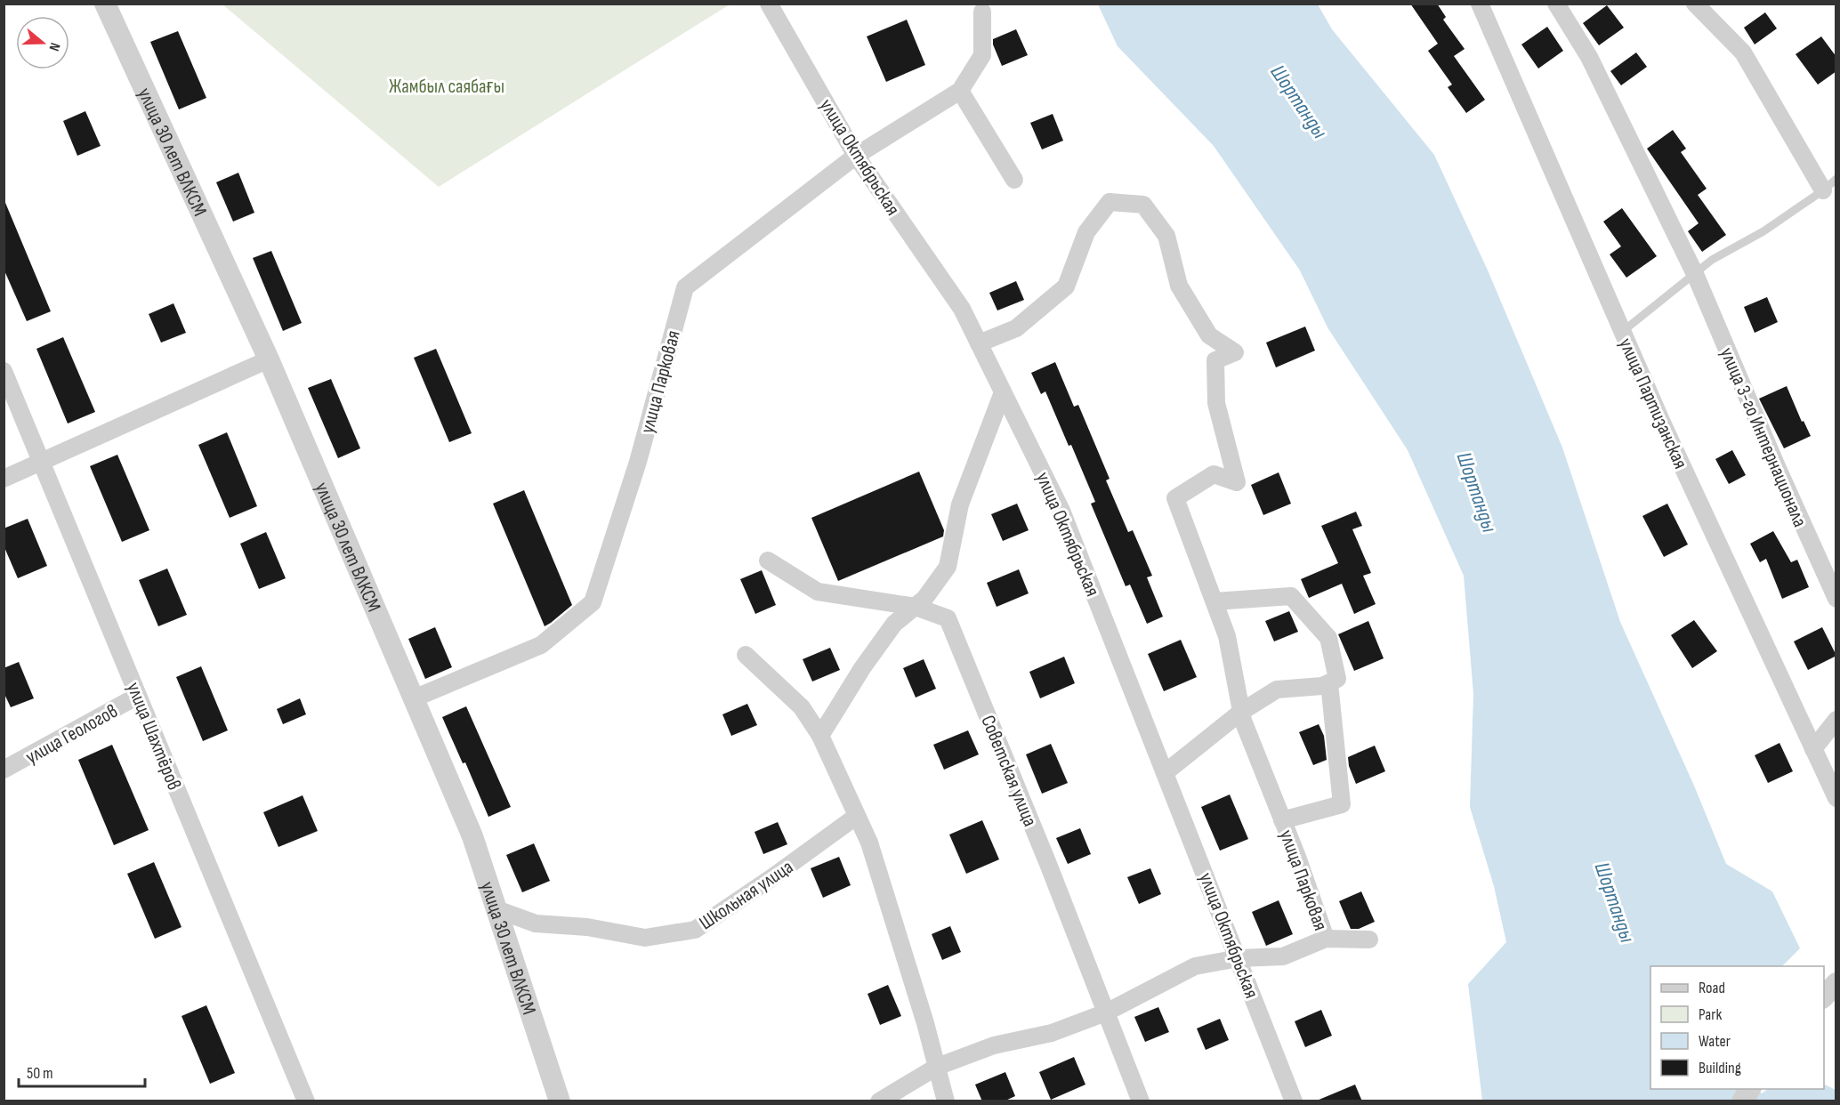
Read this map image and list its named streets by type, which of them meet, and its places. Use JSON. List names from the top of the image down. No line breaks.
{"streets":{"street":["улица 30 лет ВЛКСМ","улица Октябрьская","улица Парковая","улица Партизанская","улица 3-го Интернационала","улица Геологов","улица Шахтёров","Советская улица","Школьная улица"]},"crossings":[["улица 30 лет ВЛКСМ","улица Парковая"],["улица 30 лет ВЛКСМ","Школьная улица"],["улица Октябрьская","улица Парковая"],["улица Геологов","улица Шахтёров"]],"water":["Шортанды"],"parks":["Жамбыл саябағы"],"legend":["Road","Park","Water","Building"],"scale_bar":"50 m","north":"right"}
